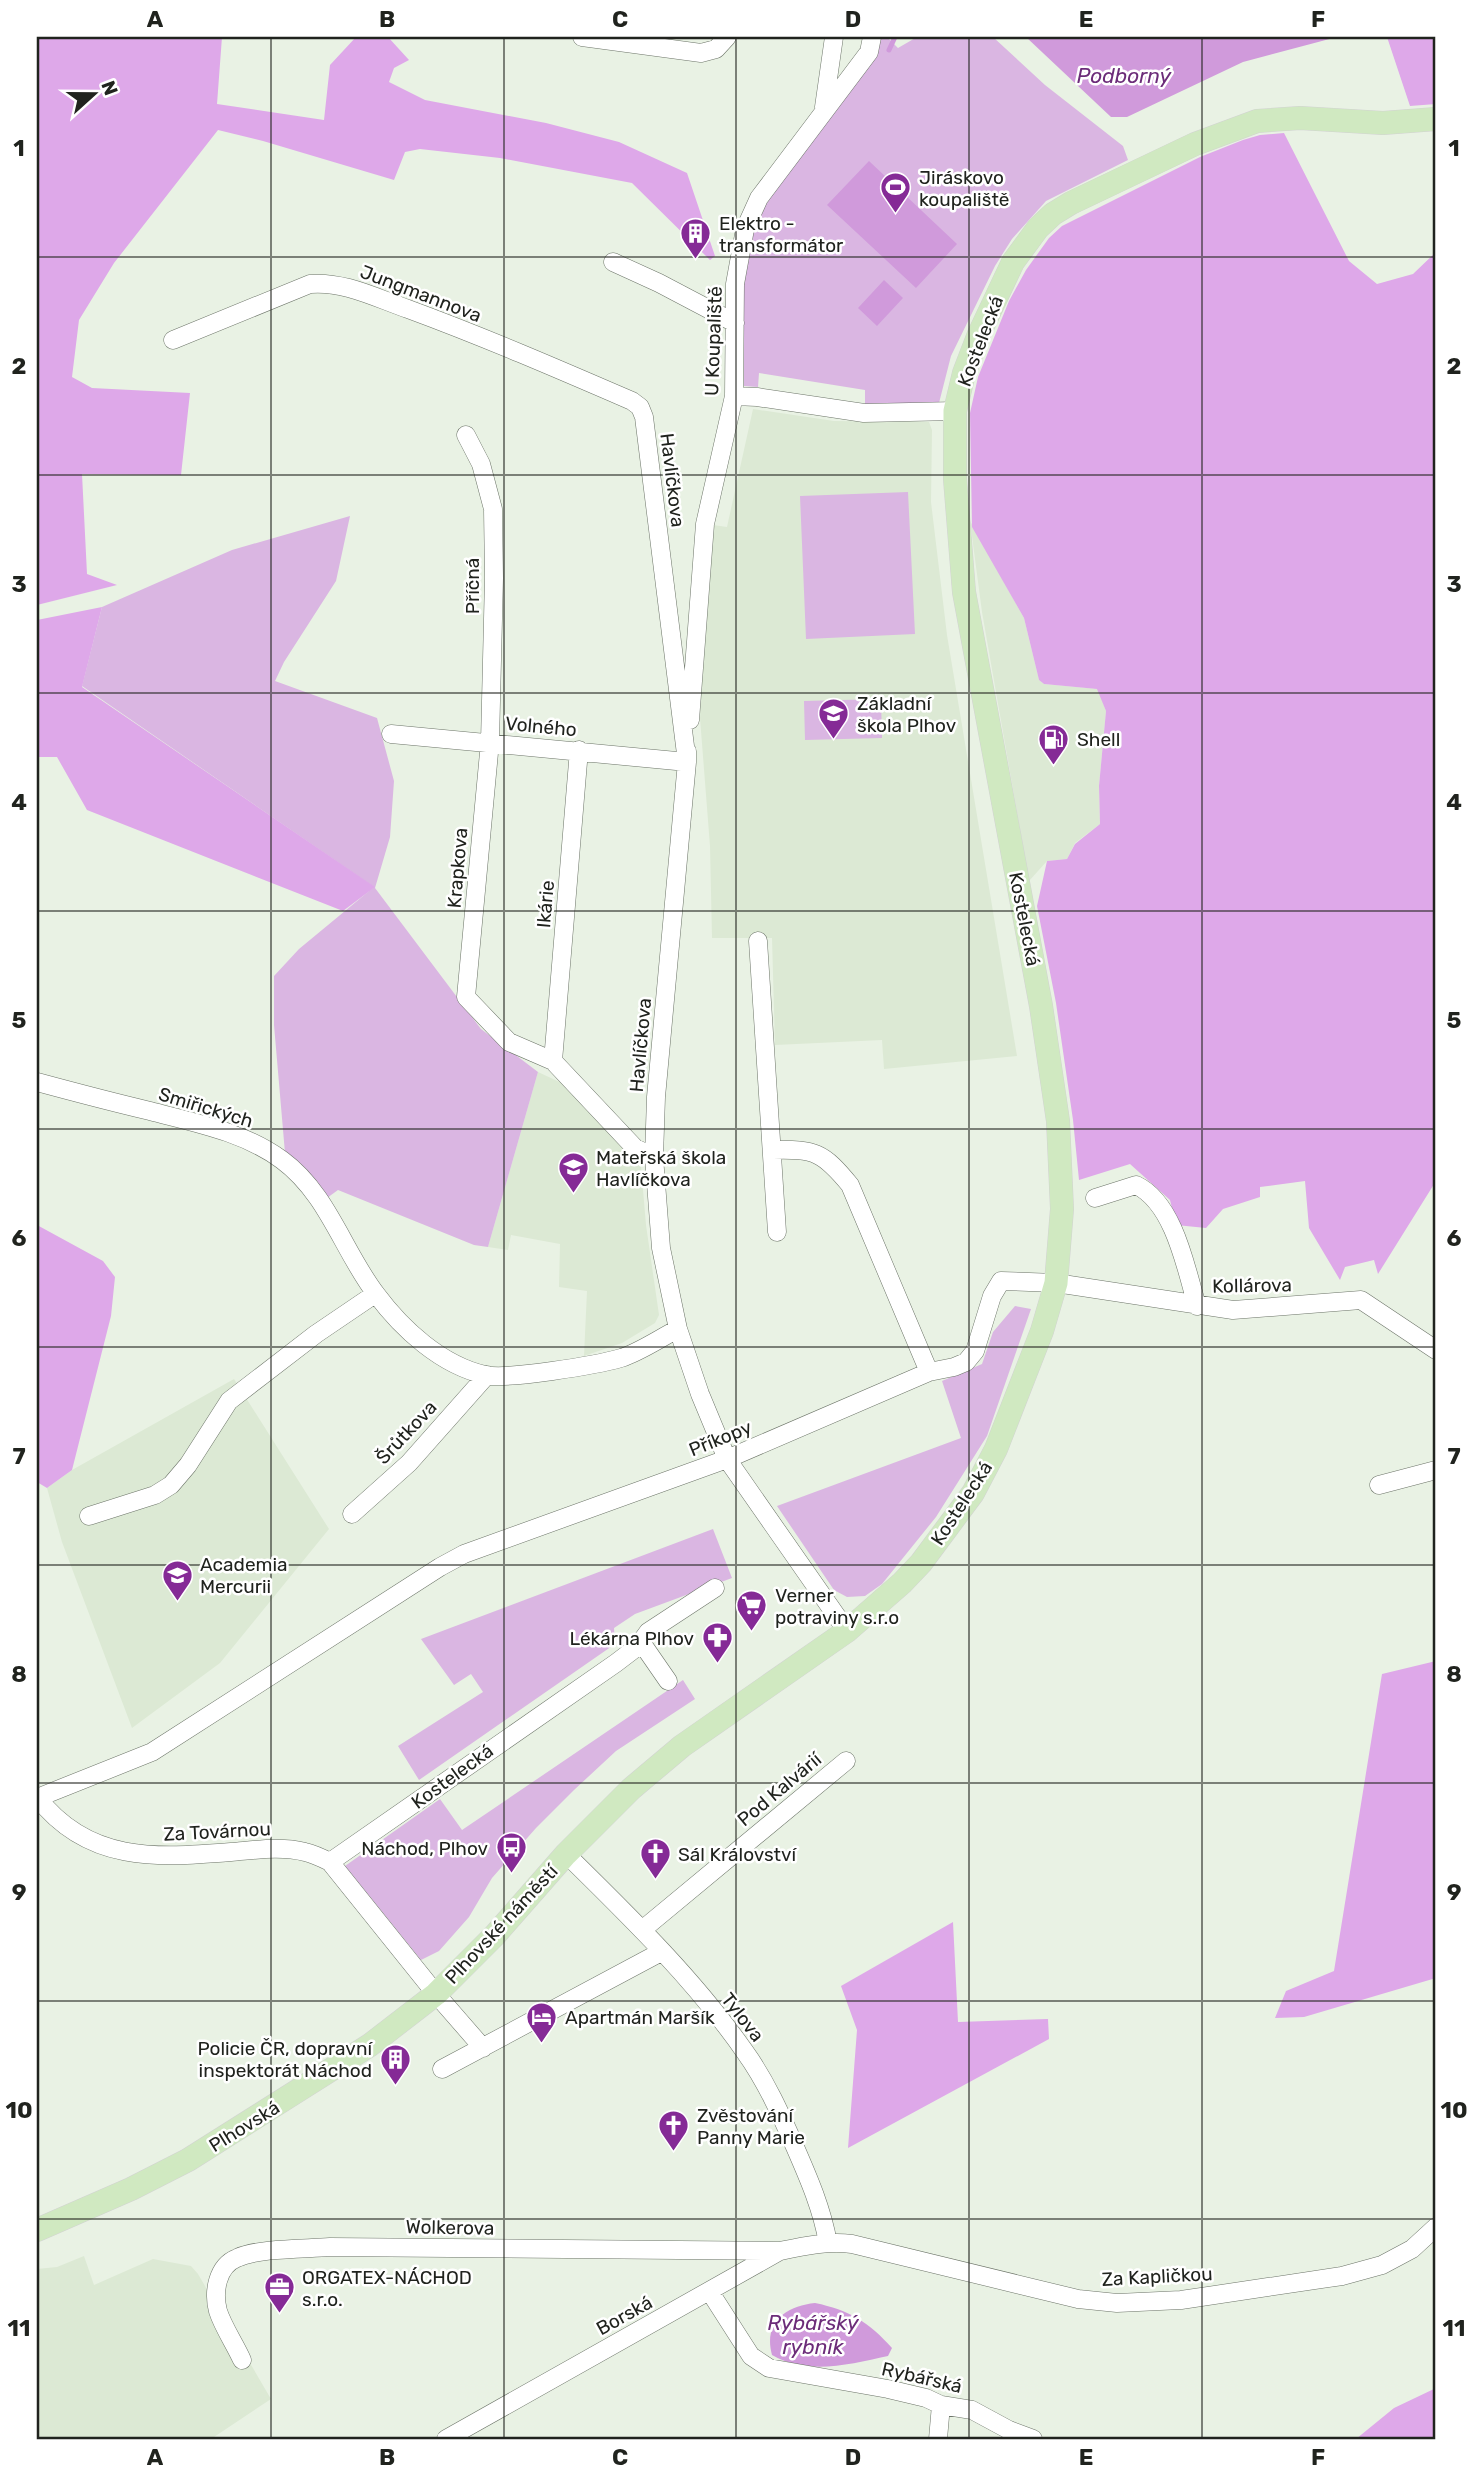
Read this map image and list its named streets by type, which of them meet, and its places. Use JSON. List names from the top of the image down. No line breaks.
{"streets":{"main road":["Kostelecká","Plhovské náměstí","Plhovská"],"street":["Jungmannova","U Koupaliště","Havlíčkova","Příčná","Volného","Krapkova","Ikárie","Smiřických","Kollárova","Šrůtkova","Příkopy","Pod Kalvárií","Za Továrnou","Tylova","Wolkerova","Za Kapličkou","Borská","Rybářská"]},"crossings":[["Jungmannova","Havlíčkova"],["U Koupaliště","Havlíčkova"],["U Koupaliště","Volného"],["Kostelecká","Havlíčkova"],["Kostelecká","Kollárova"],["Kostelecká","Za Továrnou"],["Kostelecká","Plhovské náměstí"],["Kostelecká","Tylova"],["Havlíčkova","Volného"],["Havlíčkova","Smiřických"],["Havlíčkova","Příkopy"],["Příčná","Volného"],["Příčná","Krapkova"],["Volného","Krapkova"],["Volného","Ikárie"],["Krapkova","Ikárie"],["Smiřických","Šrůtkova"],["Kollárova","Příkopy"],["Příkopy","Za Továrnou"],["Pod Kalvárií","Tylova"],["Plhovské náměstí","Tylova"],["Plhovské náměstí","Plhovská"],["Tylova","Za Kapličkou"],["Tylova","Borská"],["Wolkerova","Borská"],["Za Kapličkou","Borská"],["Borská","Rybářská"]],"water":["Podborný","Rybářský rybník"],"places":{"sports":["Jiráskovo koupaliště"],"building":["Elektro - transformátor","Policie ČR, dopravní inspektorát Náchod"],"school or university":["Základní škola Plhov","Mateřská škola Havlíčkova","Academia Mercurii"],"fuel station":["Shell"],"supermarket":["Verner potraviny s.r.o"],"pharmacy":["Lékárna Plhov"],"bus stop":["Náchod, Plhov"],"church":["Sál Království","Zvěstování Panny Marie"],"hotel":["Apartmán Maršík"],"office":["ORGATEX-NÁCHOD s.r.o."]},"north":"right","grid":{"columns":["A","B","C","D","E","F"],"rows":["1","2","3","4","5","6","7","8","9","10","11"]}}
